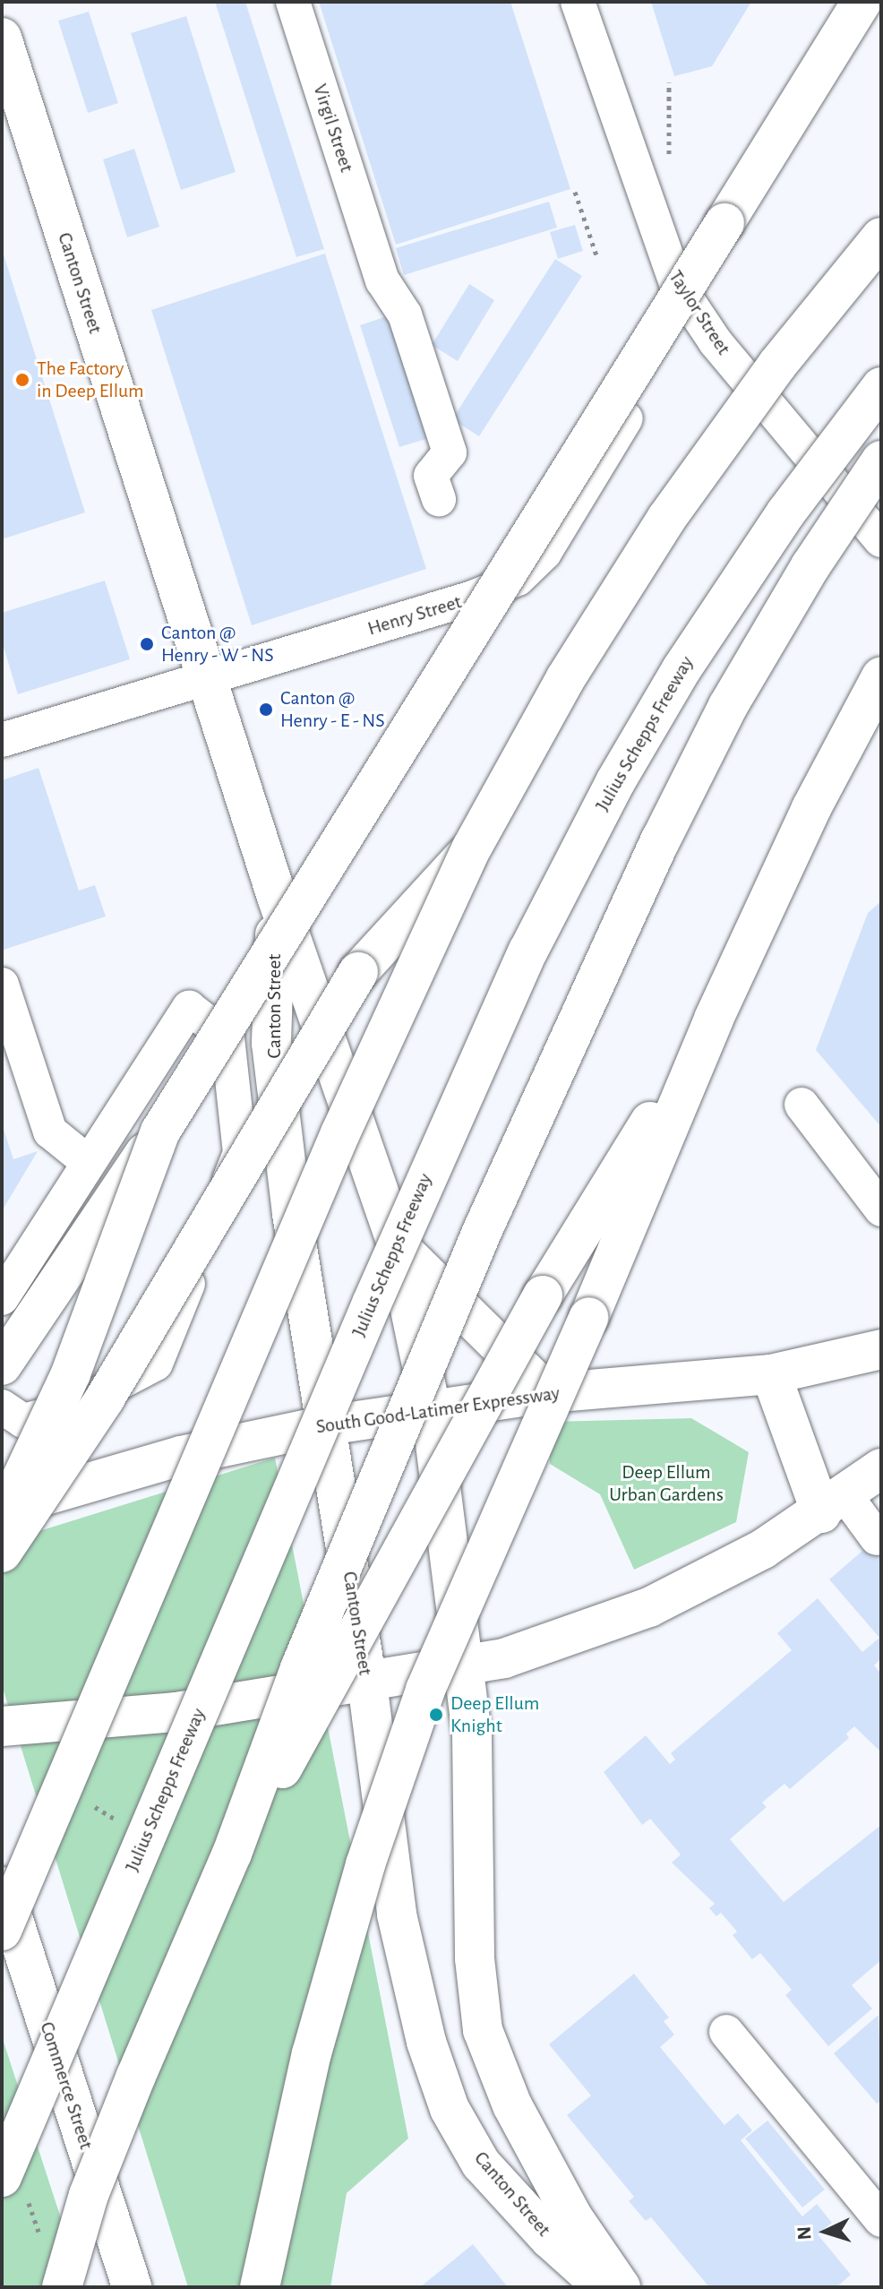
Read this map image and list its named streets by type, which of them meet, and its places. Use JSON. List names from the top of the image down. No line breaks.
{"streets":{"main road":["Canton Street","Julius Schepps Freeway","South Good-Latimer Expressway","Commerce Street"],"street":["Virgil Street","Taylor Street","Henry Street"]},"crossings":[["Canton Street","Henry Street"],["Canton Street","South Good-Latimer Expressway"],["Taylor Street","Henry Street"]],"parks":["Deep Ellum Urban Gardens"],"places":["The Factory in Deep Ellum","Canton @ Henry - W - NS","Canton @ Henry - E - NS","Deep Ellum Knight"],"north":"left"}
